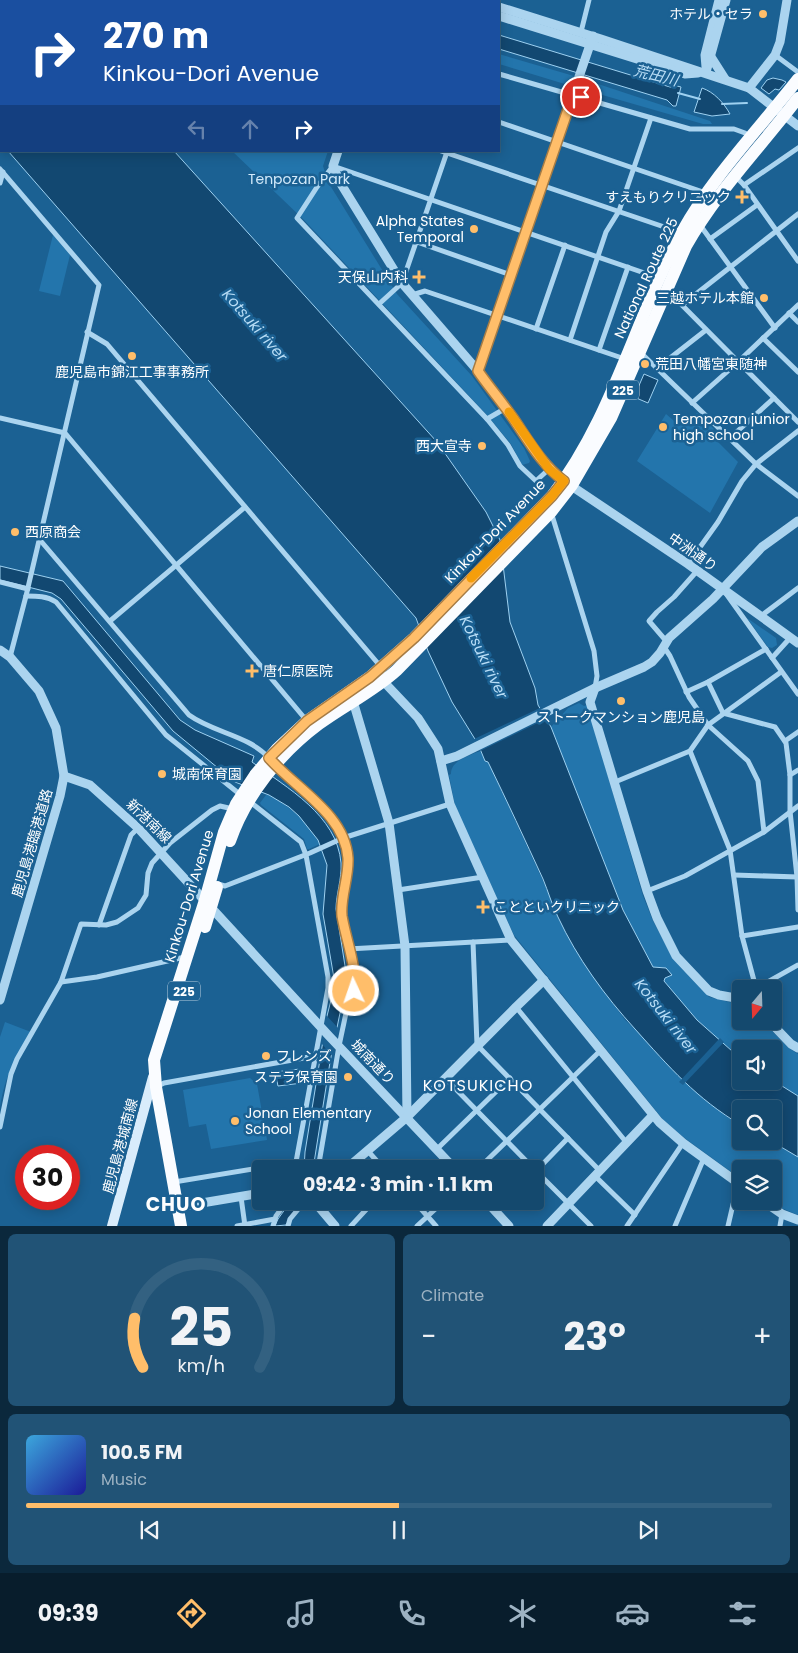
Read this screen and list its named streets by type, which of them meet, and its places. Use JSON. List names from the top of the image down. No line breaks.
{"streets":{"highway":["National Route 225","225","Kinkou-Dori Avenue"],"main road":["鹿児島港城南線"],"street":["中洲通り","新港南線","鹿児島港臨港道路","城南通り"]},"crossings":[["National Route 225","Kinkou-Dori Avenue"],["National Route 225","中洲通り"],["225","Kinkou-Dori Avenue"],["225","鹿児島港城南線"],["Kinkou-Dori Avenue","中洲通り"],["Kinkou-Dori Avenue","新港南線"],["Kinkou-Dori Avenue","城南通り"],["Kinkou-Dori Avenue","鹿児島港城南線"],["新港南線","鹿児島港臨港道路"],["新港南線","城南通り"]],"districts":["KOTSUKICHO","CHUO"],"water":["荒田川","Kotsuki river"],"parks":["Tenpozan Park"],"places":{"other":["ホテル・セラ","Alpha States Temporal","三越ホテル本館","鹿児島市錦江工事事務所","荒田八幡宮東随神","Tempozan junior high school","西大宣寺","西原商会","ストークマンション鹿児島","城南保育園","フレンズ","ステラ保育園","Jonan Elementary School"],"health":["すえもりクリニック","天保山内科","唐仁原医院","ことといクリニック"]},"north":"bottom","page":{"turn":["270 m","Kinkou-Dori Avenue"],"limit":"30","trip":"09:42 · 3 min · 1.1 km","tile":"Climate","heat":["−","23°","+"],"song":["100.5 FM","Music"],"tabs":"09:39","gauge":["25","km/h"]}}
